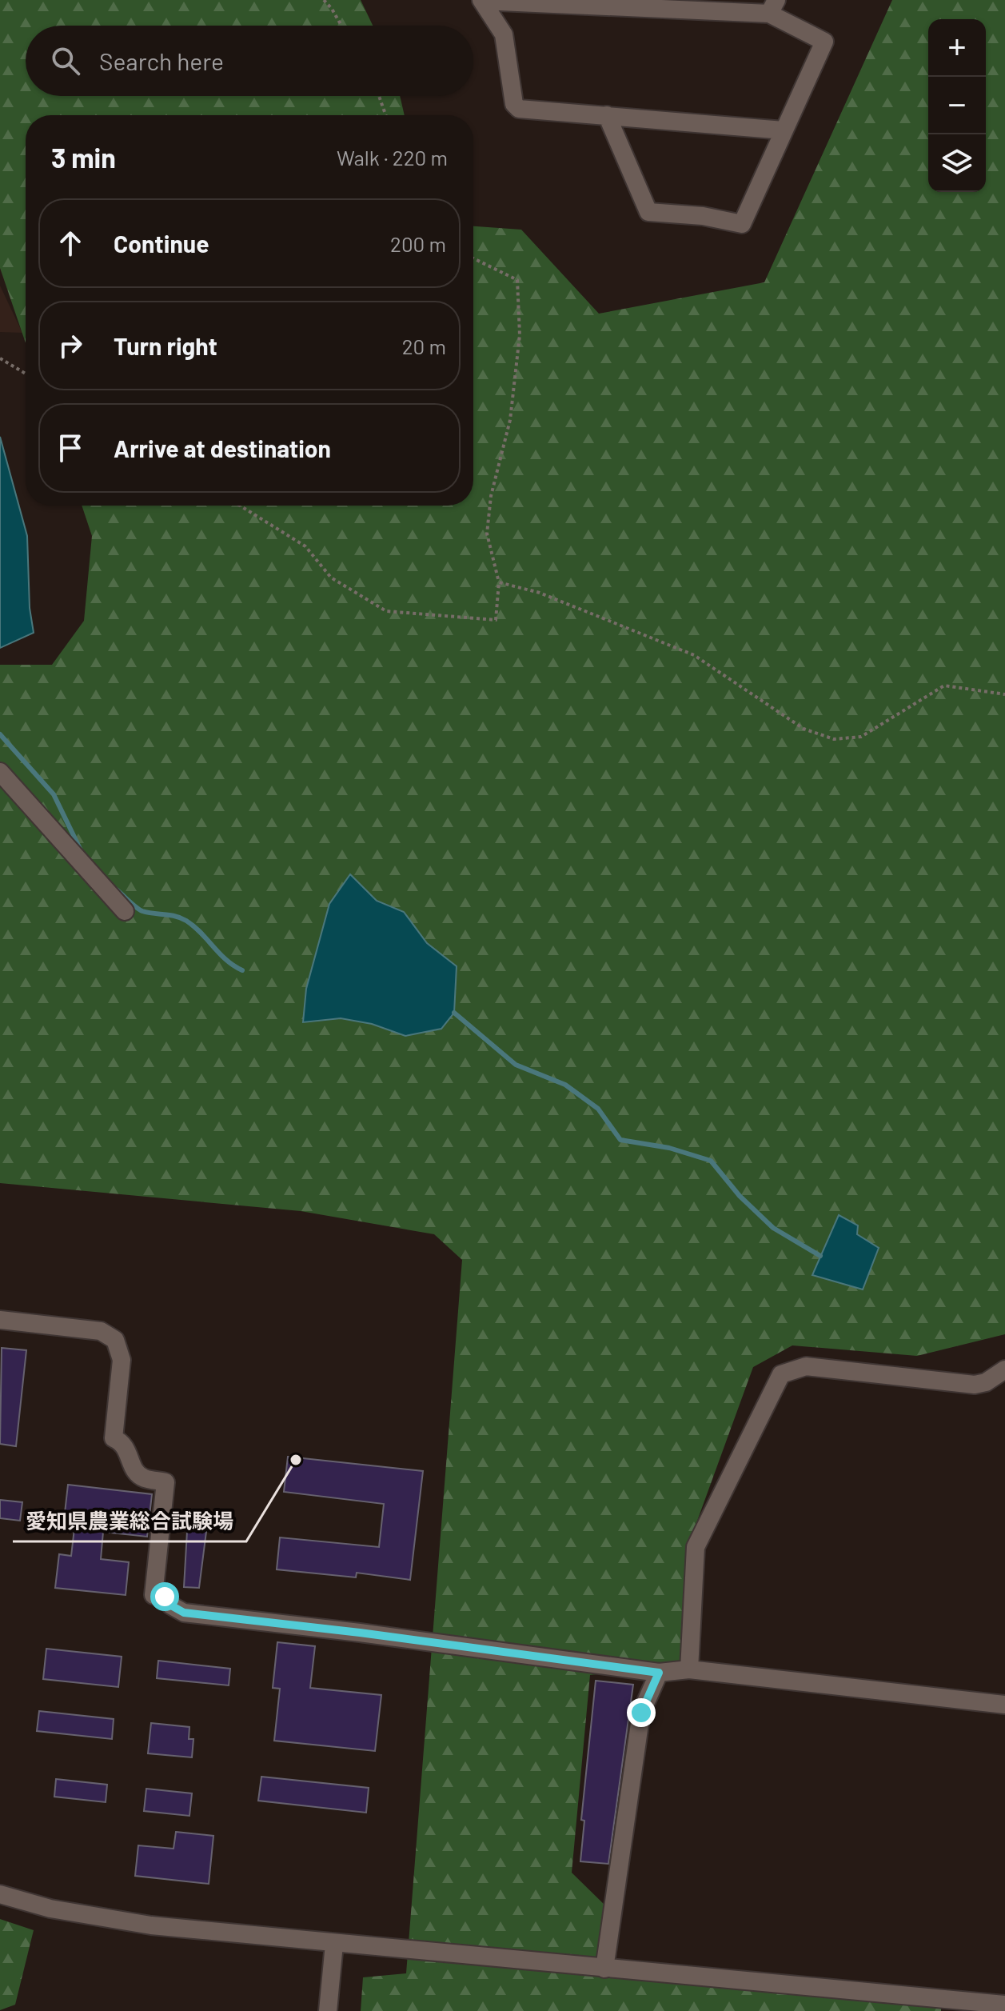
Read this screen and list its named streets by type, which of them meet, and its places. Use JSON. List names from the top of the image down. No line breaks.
{"places":["愛知県農業総合試験場"],"page":{"map_buttons":["+","−"],"search":"Search here","heading":["3 min","Walk · 220 m"],"list":[["Continue","200 m"],["Turn right","20 m"],"Arrive at destination"]}}
